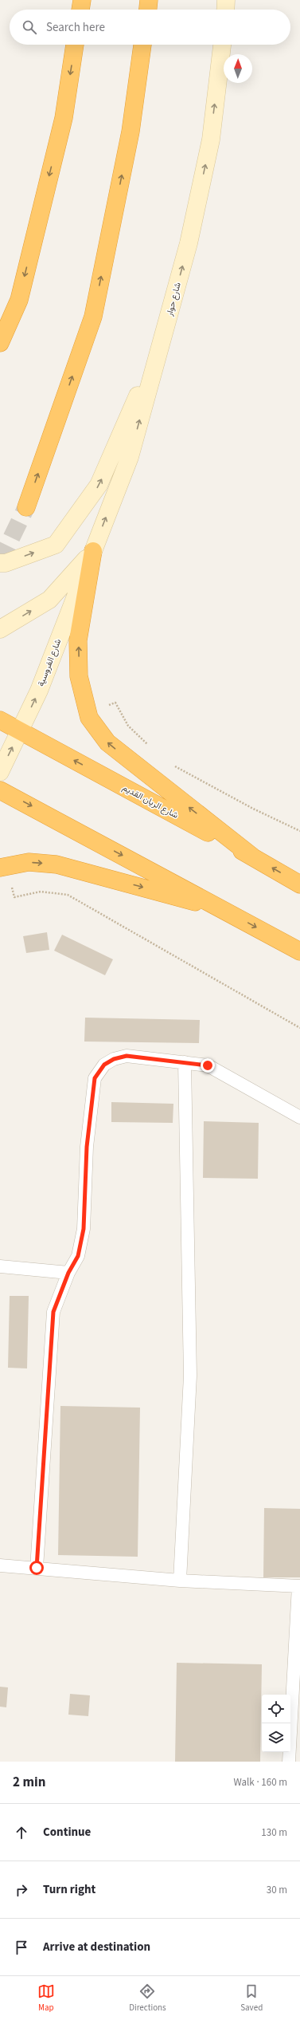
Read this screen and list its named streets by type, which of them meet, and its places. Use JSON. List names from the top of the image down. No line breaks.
{"streets":{"highway":["شارع الريان القديم"],"main road":["شارع حوار","شارع الفروسية"]},"crossings":[["شارع حوار","شارع الفروسية"],["شارع الفروسية","شارع الريان القديم"]],"one_way":["شارع حوار","شارع الفروسية"],"north":"top","page":{"search":"Search here","heading":["2 min","Walk · 160 m"],"list":[["Continue","130 m"],["Turn right","30 m"],"Arrive at destination"],"nav":["Map","Directions","Saved"]}}
